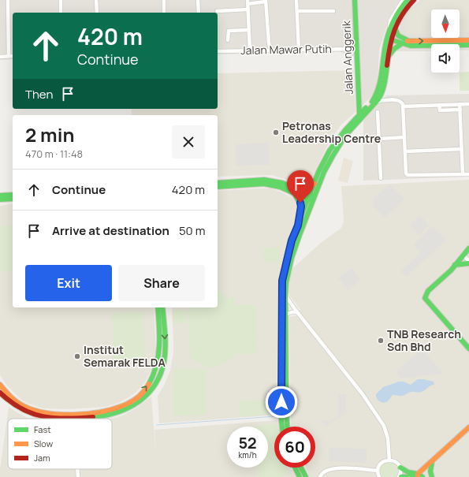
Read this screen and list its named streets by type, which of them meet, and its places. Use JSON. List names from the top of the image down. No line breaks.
{"streets":{"street":["Jalan Mawar Putih","Jalan Anggerik"]},"crossings":[["Jalan Mawar Putih","Jalan Anggerik"]],"places":["Petronas Leadership Centre","TNB Research Sdn Bhd","Institut Semarak FELDA"],"legend":["Fast","Slow","Jam"],"north":"bottom","page":{"turn":["420 m","Continue"],"then":"Then","heading":["2 min","470 m · 11:48"],"list":[{"name":"Continue","value":"420 m"},{"name":"Arrive at destination","value":"50 m"}],"buttons":["Exit","Share"],"speed":"52 km/h","limit":"60"}}
